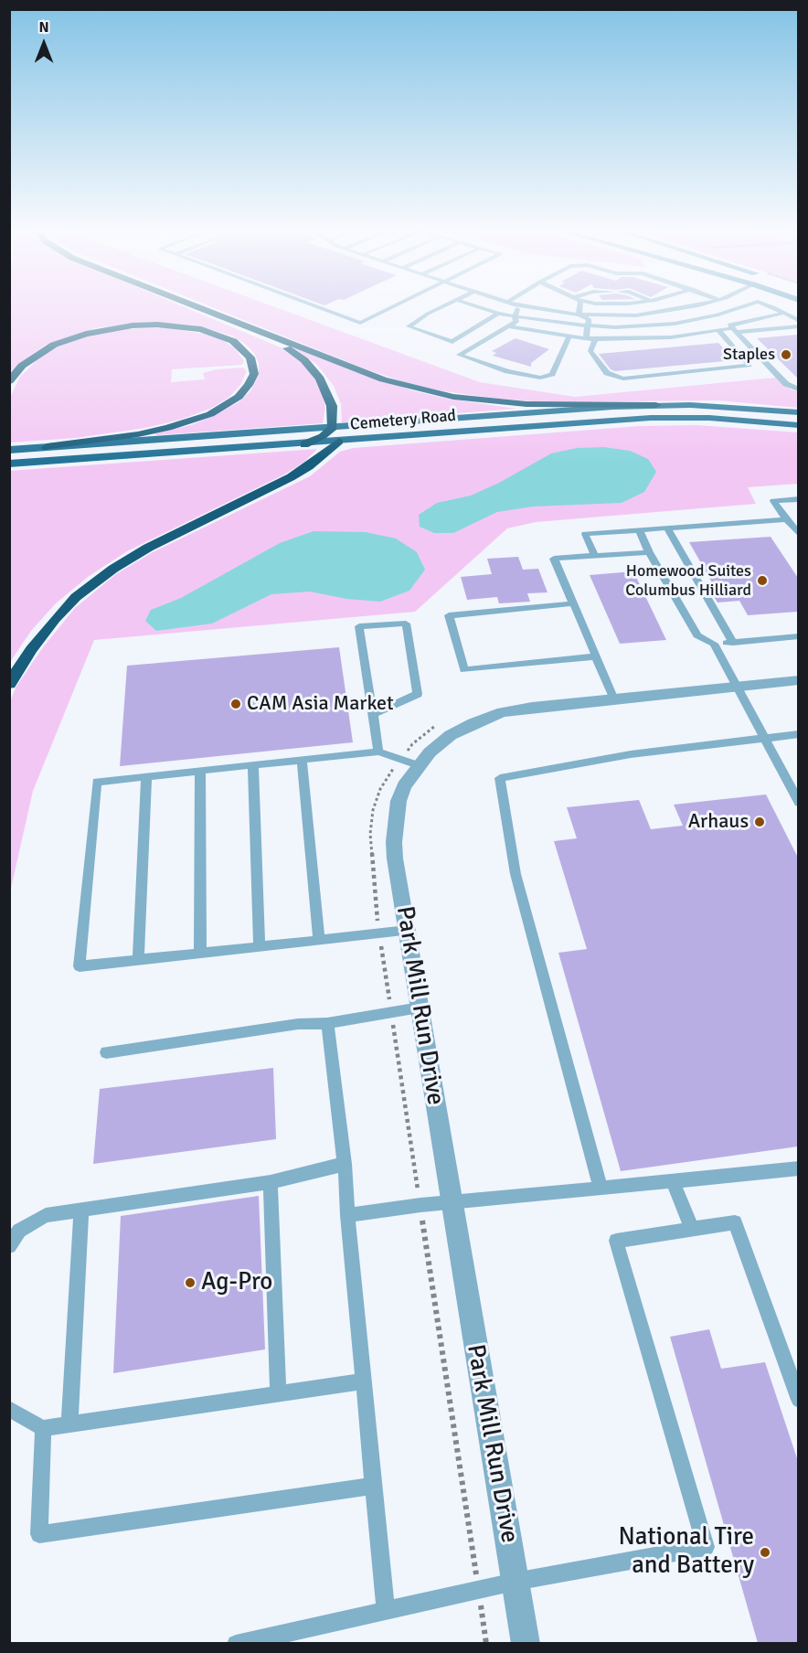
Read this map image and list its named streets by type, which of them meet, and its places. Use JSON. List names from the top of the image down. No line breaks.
{"streets":{"main road":["Cemetery Road"],"street":["Park Mill Run Drive"]},"places":["Staples","Homewood Suites Columbus Hilliard","CAM Asia Market","Arhaus","Ag-Pro","National Tire and Battery"],"north":"top"}
